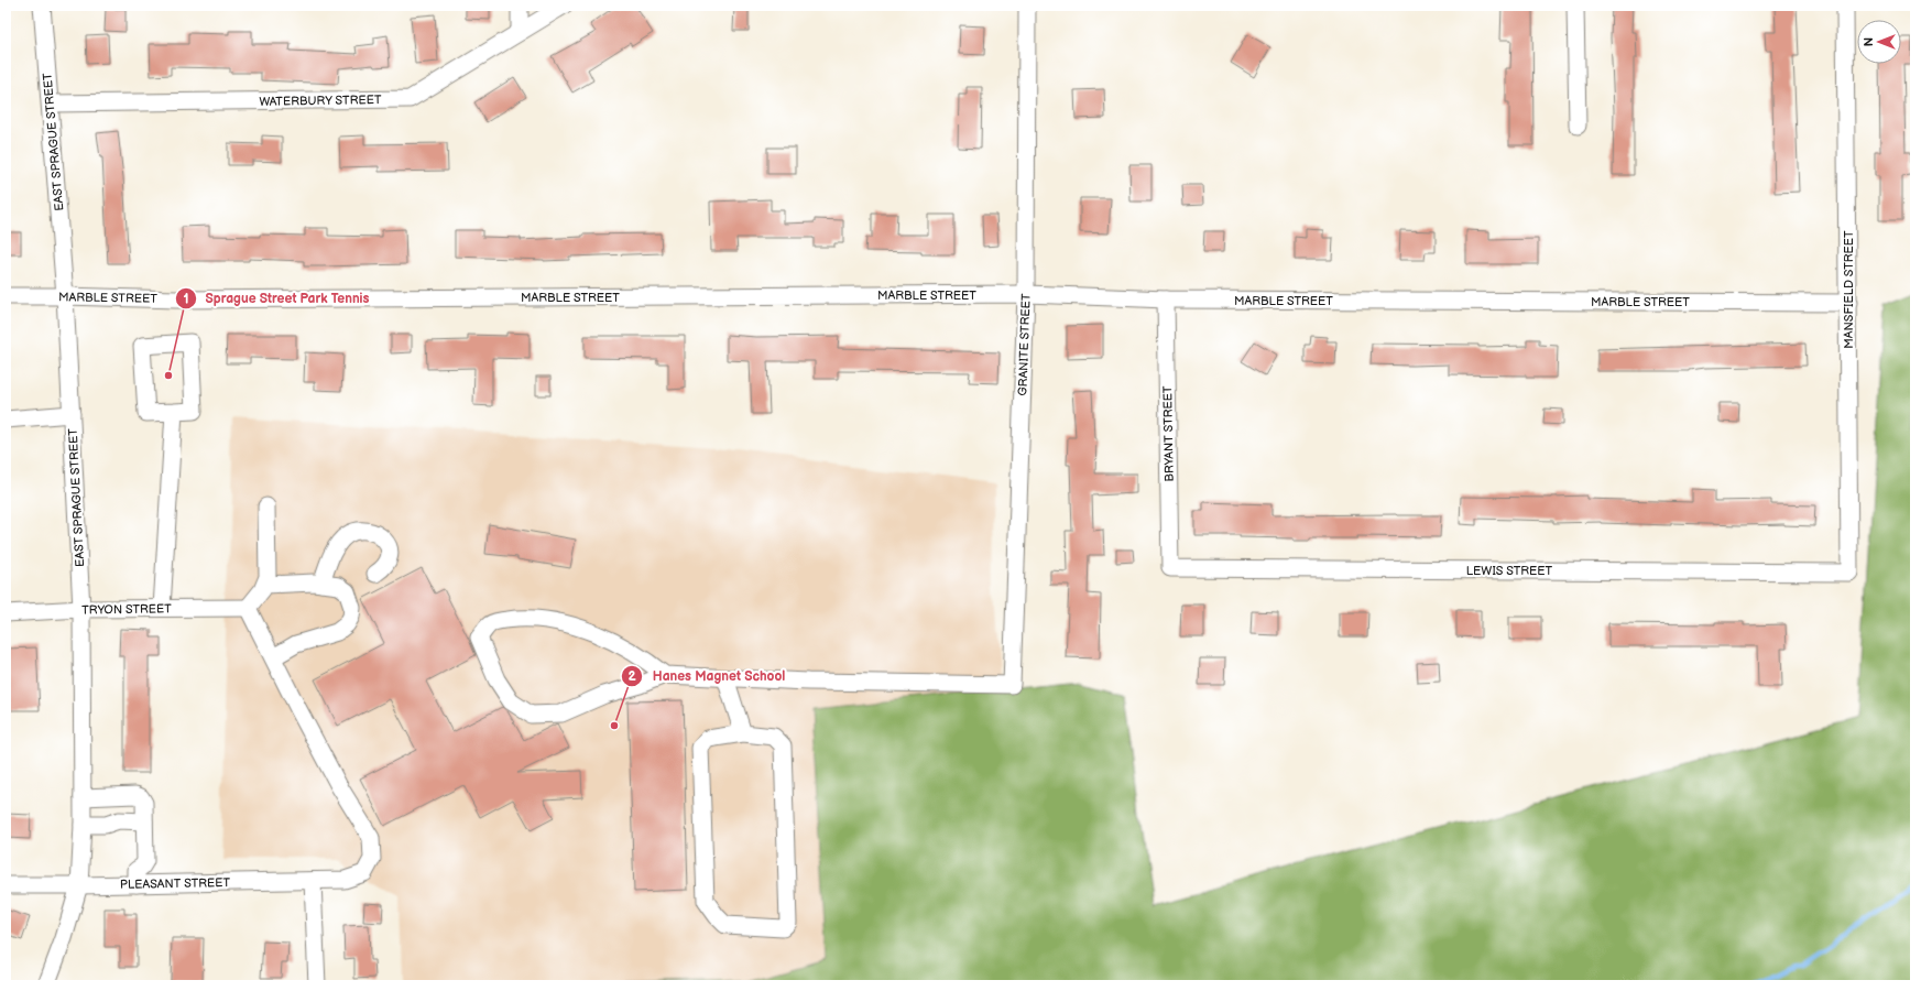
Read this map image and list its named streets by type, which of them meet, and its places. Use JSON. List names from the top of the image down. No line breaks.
{"streets":{"street":["WATERBURY STREET","EAST SPRAGUE STREET","MANSFIELD STREET","MARBLE STREET","GRANITE STREET","BRYANT STREET","LEWIS STREET","TRYON STREET","PLEASANT STREET"]},"crossings":[["WATERBURY STREET","EAST SPRAGUE STREET"],["EAST SPRAGUE STREET","MARBLE STREET"],["EAST SPRAGUE STREET","TRYON STREET"],["EAST SPRAGUE STREET","PLEASANT STREET"],["MANSFIELD STREET","MARBLE STREET"],["MANSFIELD STREET","LEWIS STREET"],["MARBLE STREET","GRANITE STREET"],["MARBLE STREET","BRYANT STREET"],["BRYANT STREET","LEWIS STREET"],["TRYON STREET","PLEASANT STREET"]],"places":["Sprague Street Park Tennis","Hanes Magnet School"],"north":"left"}
